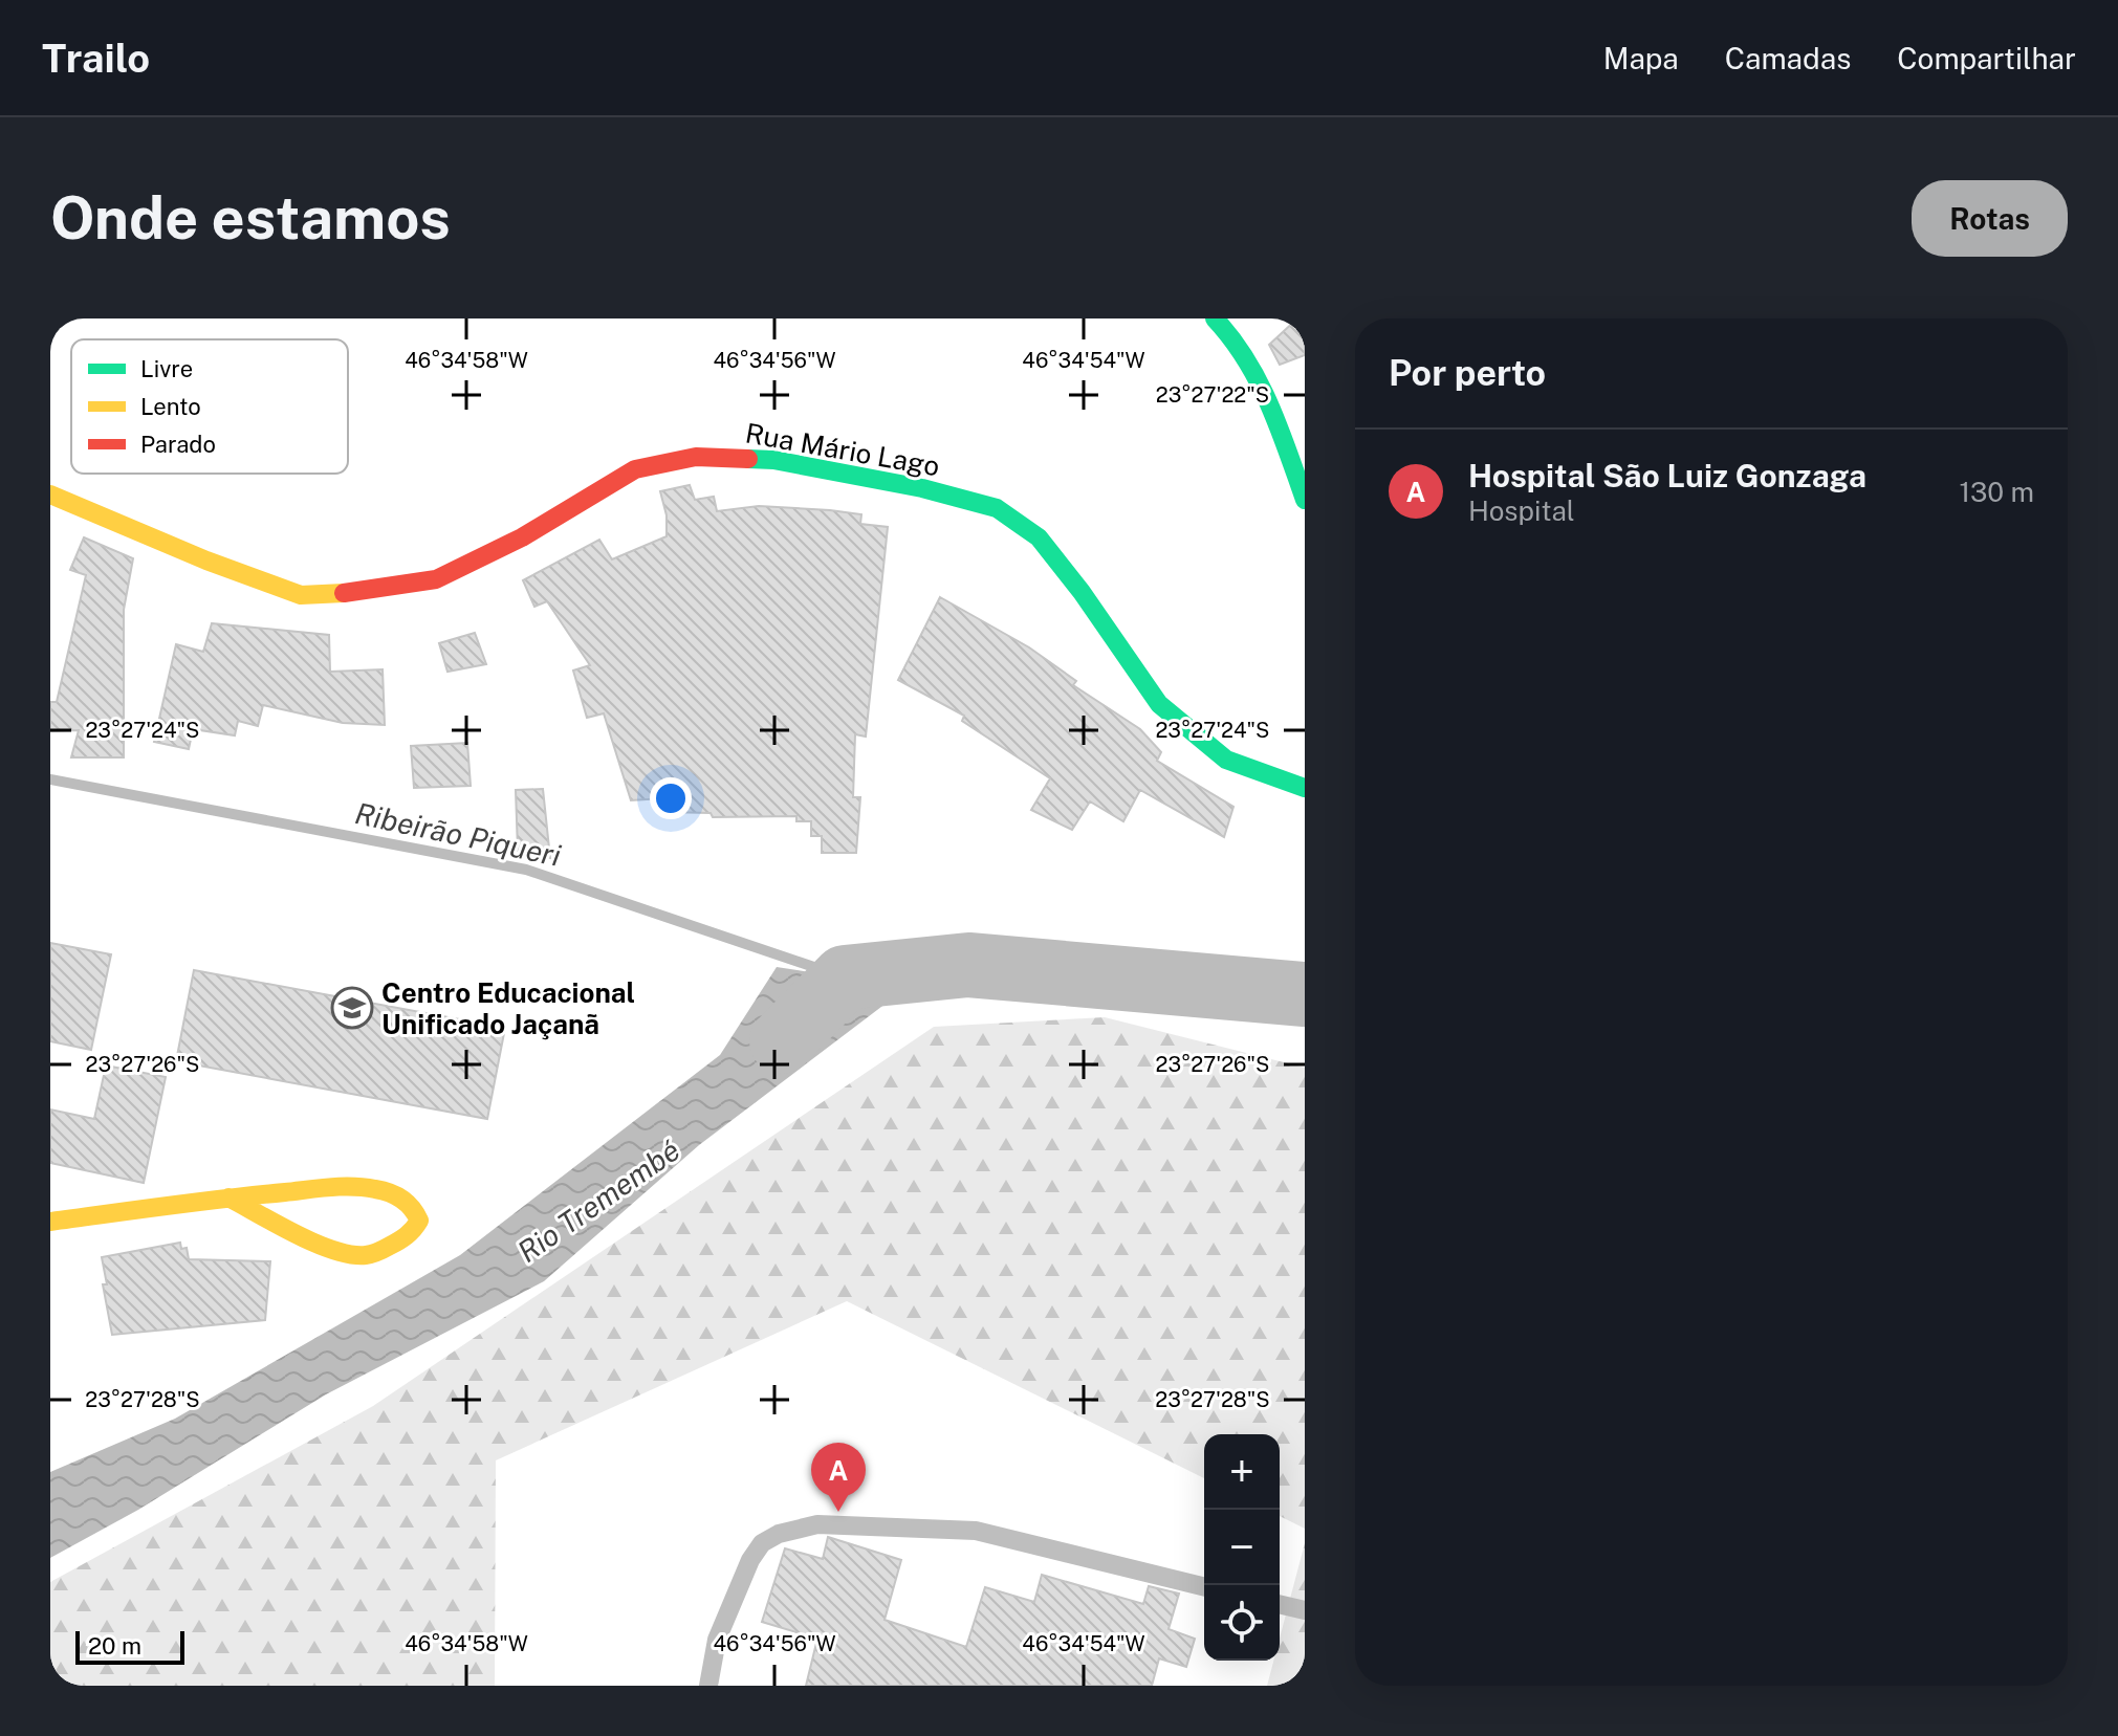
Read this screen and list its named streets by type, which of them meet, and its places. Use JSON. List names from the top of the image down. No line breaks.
{"streets":{"street":["Rua Mário Lago"]},"water":["Ribeirão Piqueri","Rio Tremembé"],"places":{"school or university":["Centro Educacional Unificado Jaçanã"]},"legend":["Livre","Lento","Parado"],"scale_bar":"20 m","page":{"header":"Trailo","nav":["Mapa","Camadas","Compartilhar"],"buttons":"Rotas","title":"Onde estamos","heading":"Por perto","list":[{"mark":"A","name":"Hospital São Luiz Gonzaga","note":"Hospital","value":"130 m"}],"map_buttons":["+","−"],"pins":"A","scale":"20 m"},"coordinates":["46°34'58\"W","46°34'56\"W","46°34'54\"W","23°27'22\"S","23°27'24\"S","23°27'26\"S","23°27'28\"S"]}
